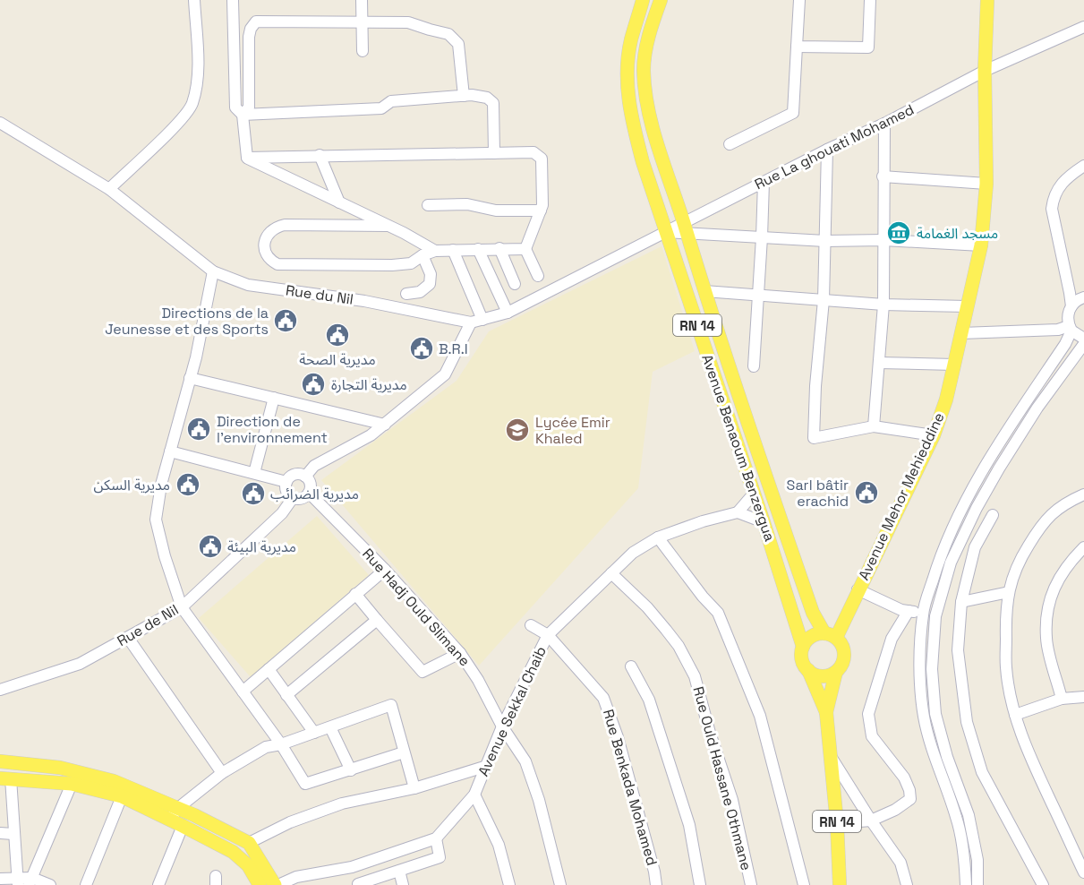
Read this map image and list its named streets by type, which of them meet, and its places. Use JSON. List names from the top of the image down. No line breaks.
{"streets":{"main road":["RN 14","Avenue Benaoum Benzergua","Avenue Mehor Mehieddine","Avenue Sekkal Chaib"],"street":["Rue La ghouati Mohamed","Rue du Nil","Rue Hadj Ould Slimane","Rue de Nil","Rue Ould Hassane Othmane","Rue Benkada Mohamed"]},"crossings":[["Rue La ghouati Mohamed","Avenue Benaoum Benzergua"],["Rue La ghouati Mohamed","Avenue Mehor Mehieddine"],["Rue du Nil","Avenue Benaoum Benzergua"],["RN 14","Avenue Benaoum Benzergua"],["RN 14","Avenue Mehor Mehieddine"],["Avenue Benaoum Benzergua","Avenue Mehor Mehieddine"],["Rue Hadj Ould Slimane","Rue de Nil"],["Rue Hadj Ould Slimane","Avenue Sekkal Chaib"],["Avenue Sekkal Chaib","Rue Ould Hassane Othmane"],["Avenue Sekkal Chaib","Rue Benkada Mohamed"]],"places":{"museum":["مسجد الغمامة"],"public building":["Directions de la Jeunesse et des Sports","مديرية الصحة","B.R.I","مديرية التجارة","Direction de l'environnement","مديرية السكن","Sarl bâtir erachid","مديرية الضرائب","مديرية البيئة"],"school or university":["Lycée Emir Khaled"]}}
